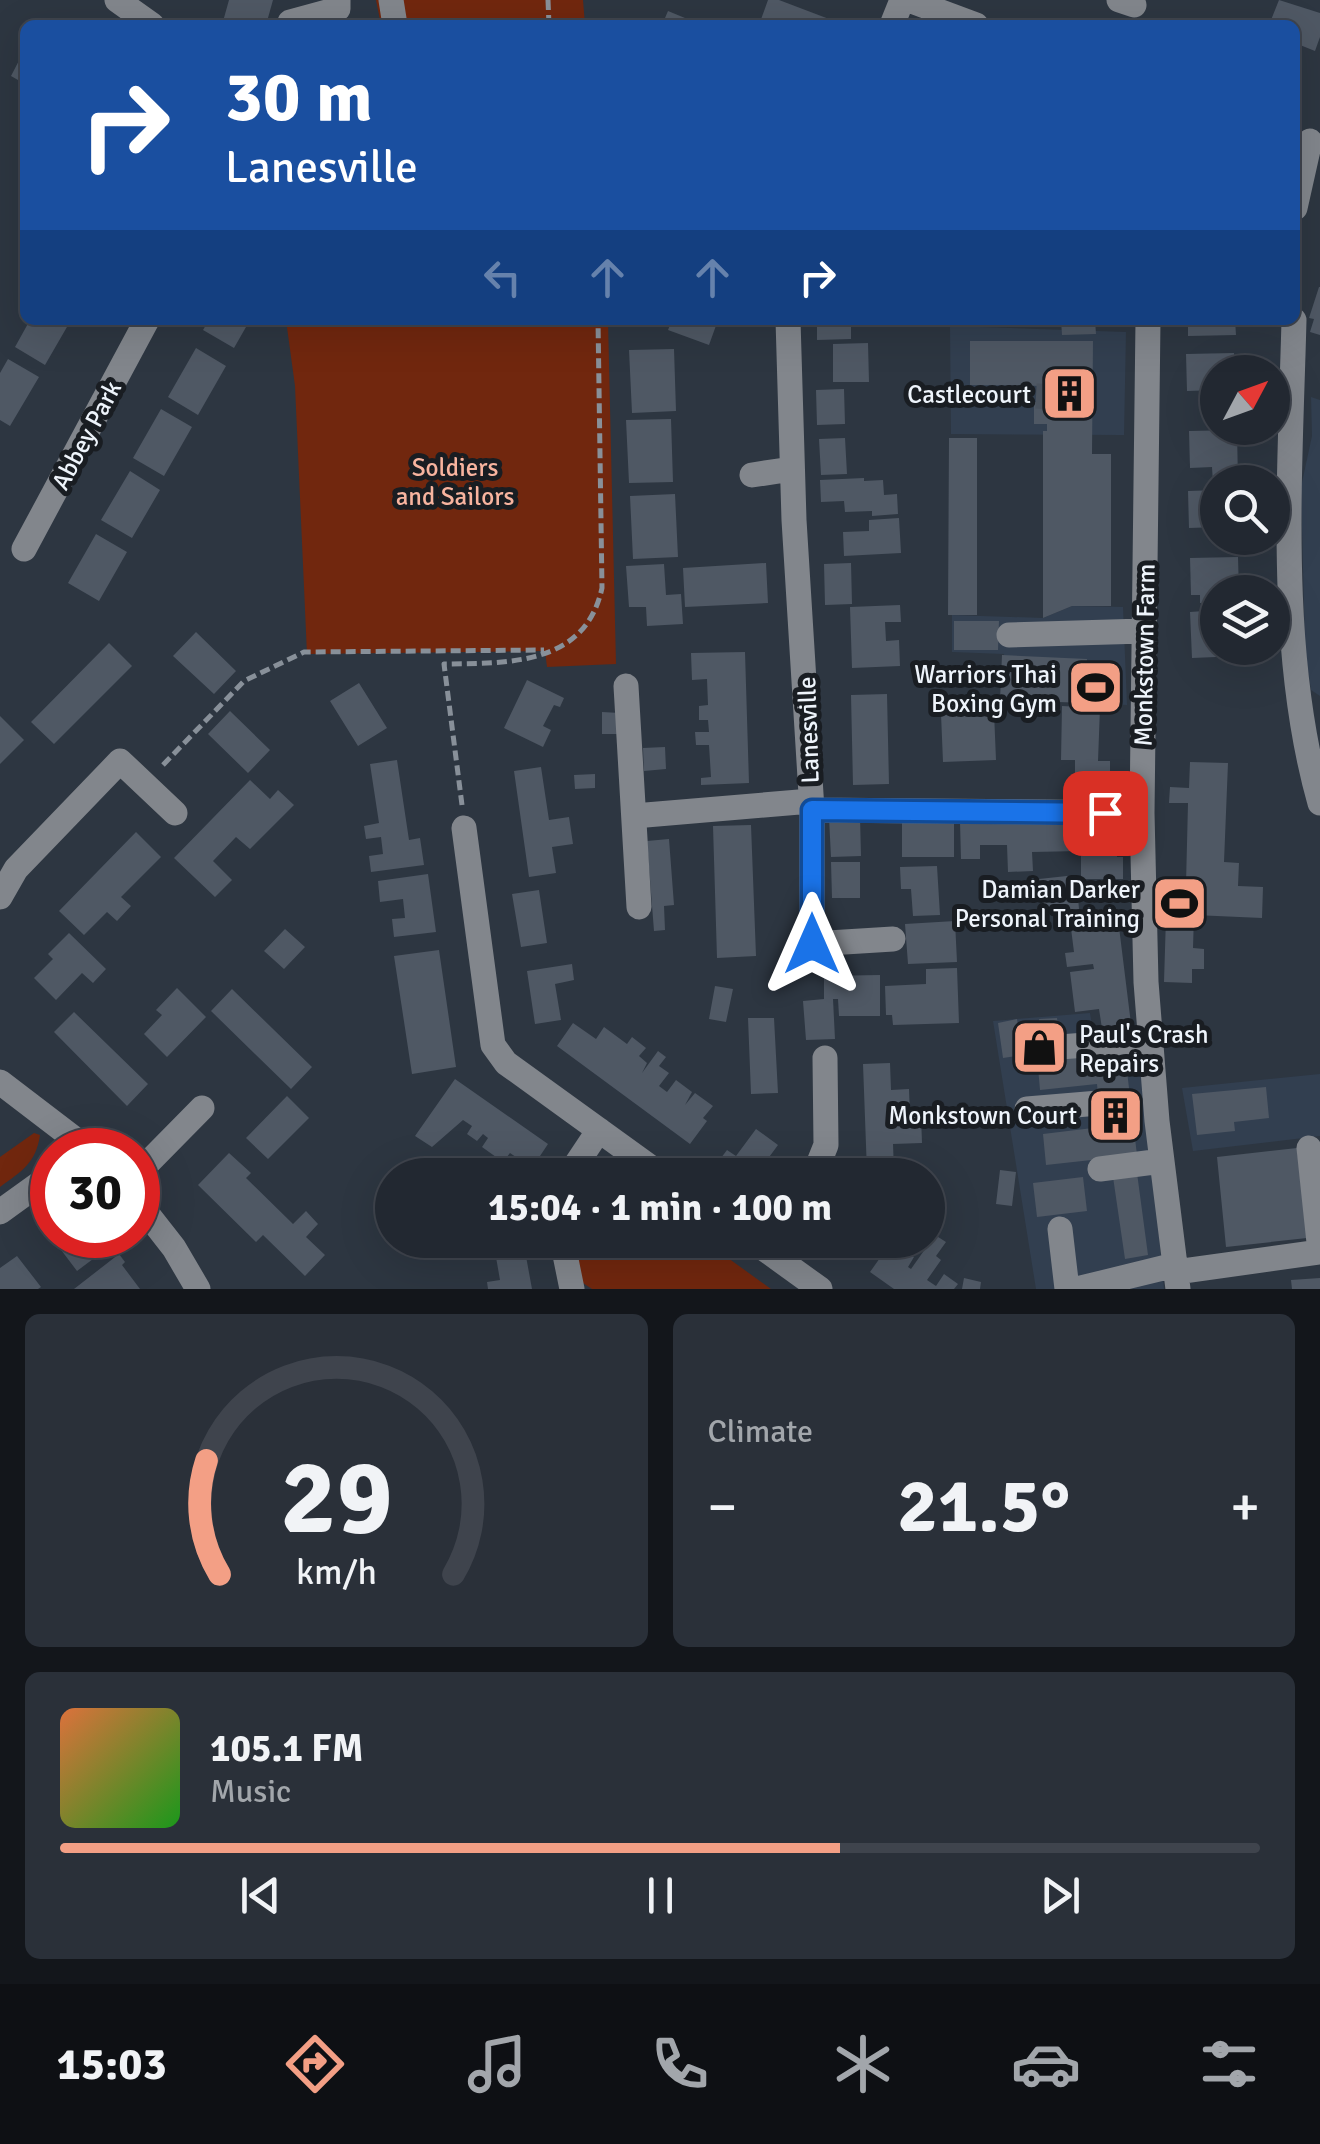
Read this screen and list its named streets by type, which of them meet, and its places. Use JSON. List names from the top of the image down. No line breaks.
{"streets":{"street":["Abbey Park","Monkstown Farm","Lanesville"]},"crossings":[["Monkstown Farm","Lanesville"]],"parks":["Soldiers and Sailors"],"places":{"building":["Castlecourt","Monkstown Court"],"sports":["Warriors Thai Boxing Gym","Damian Darker Personal Training"],"shop":["Paul's Crash Repairs"]},"north":"top right","page":{"turn":["30 m","Lanesville"],"limit":"30","trip":"15:04 · 1 min · 100 m","tile":"Climate","heat":["−","21.5°","+"],"song":["105.1 FM","Music"],"tabs":"15:03","gauge":["29","km/h"]}}
